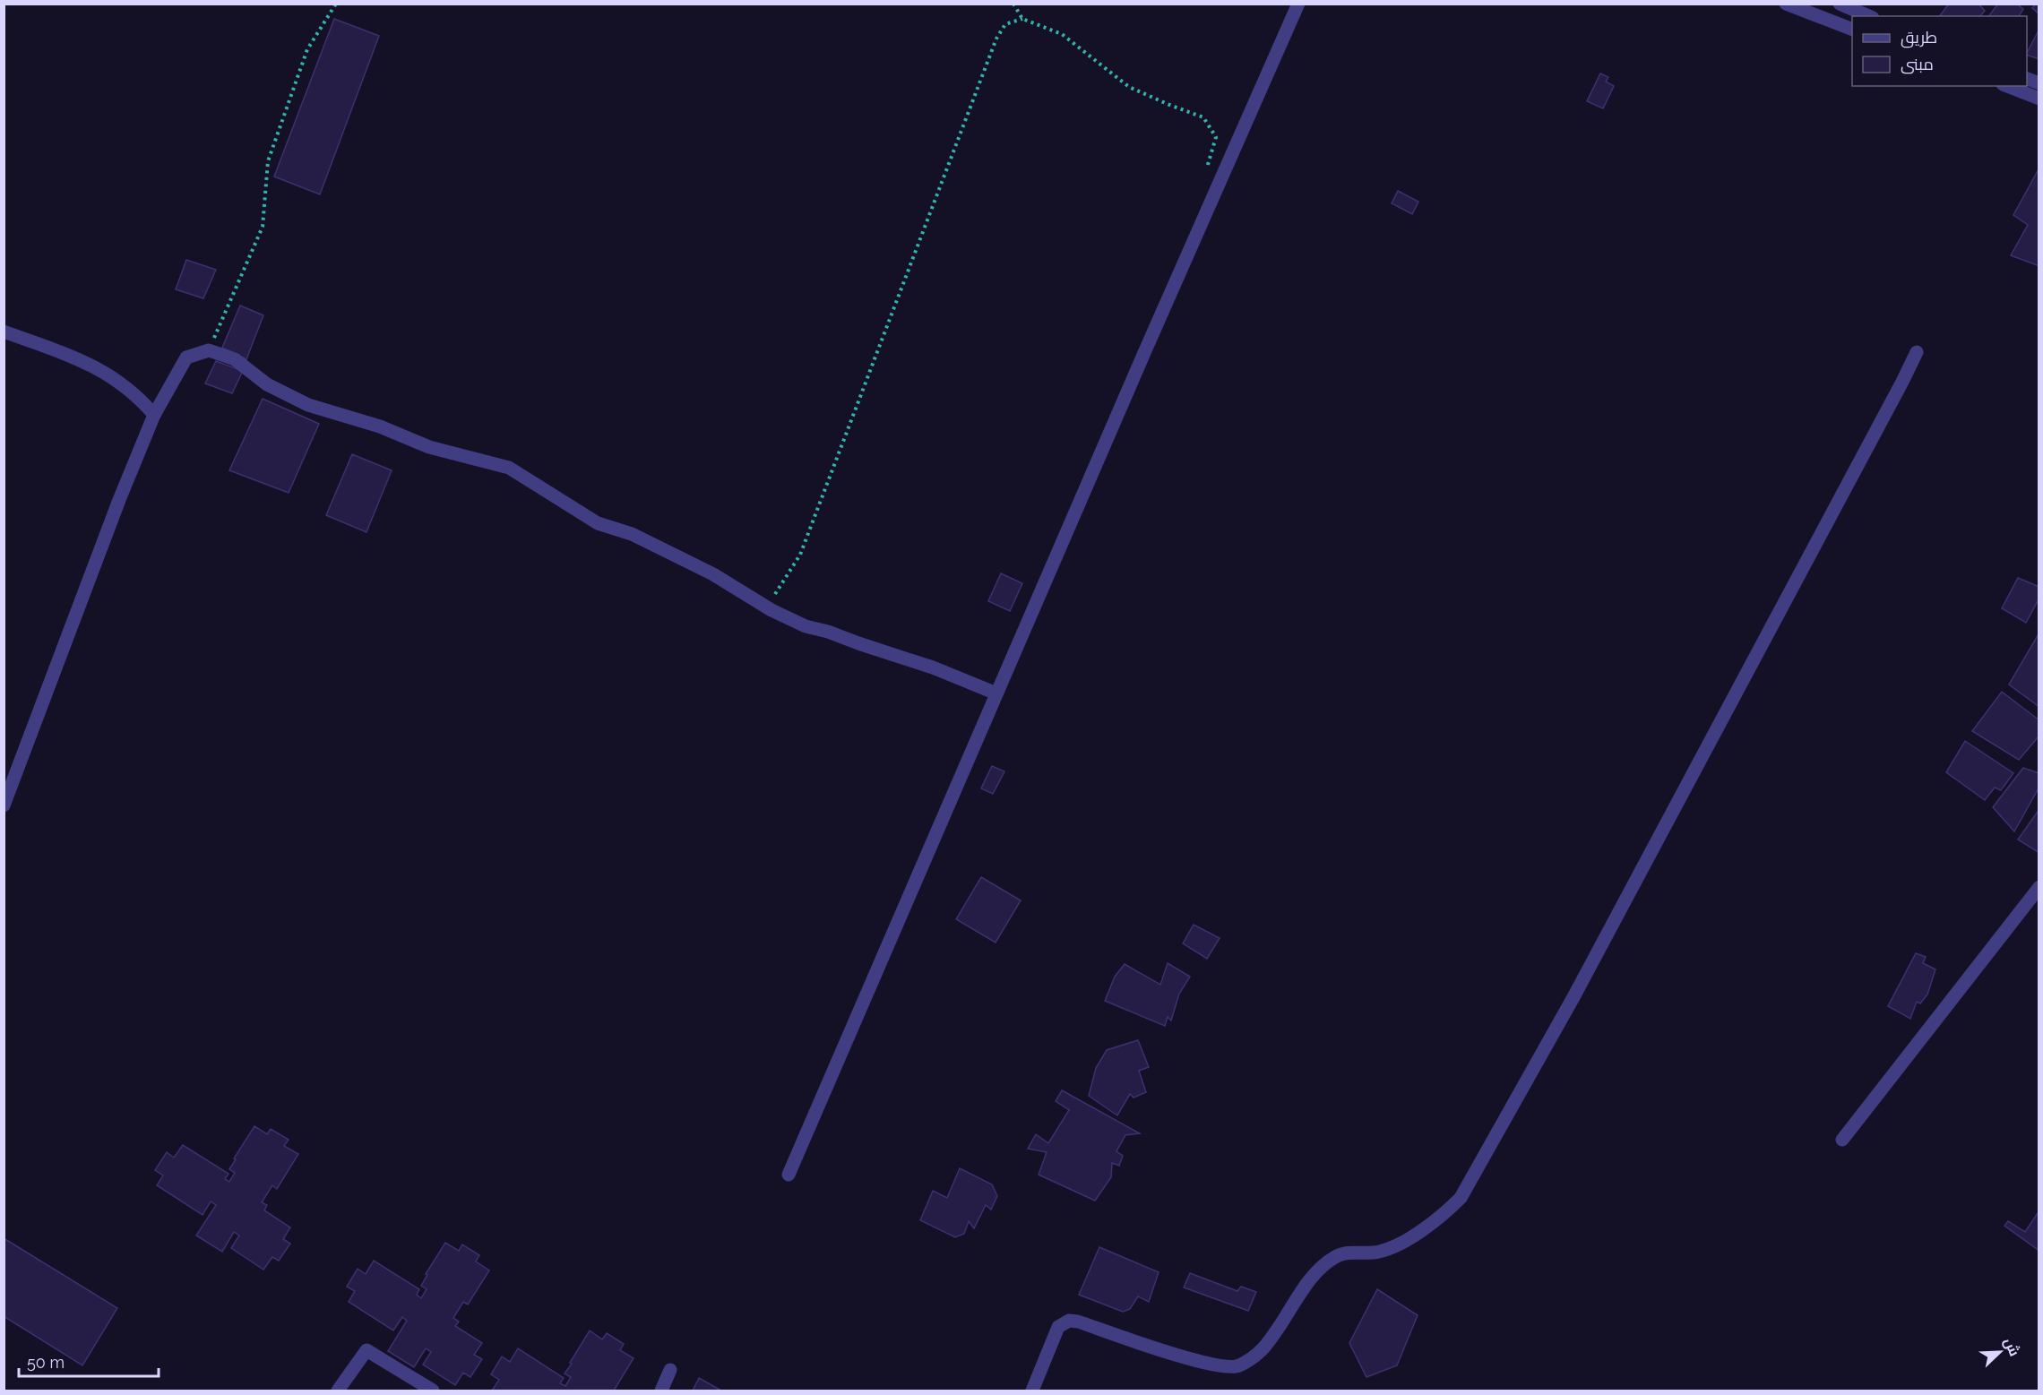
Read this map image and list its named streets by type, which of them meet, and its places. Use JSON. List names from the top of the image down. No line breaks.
{"legend":["طريق","مبنى"],"scale_bar":"50 m","north":"top right"}
